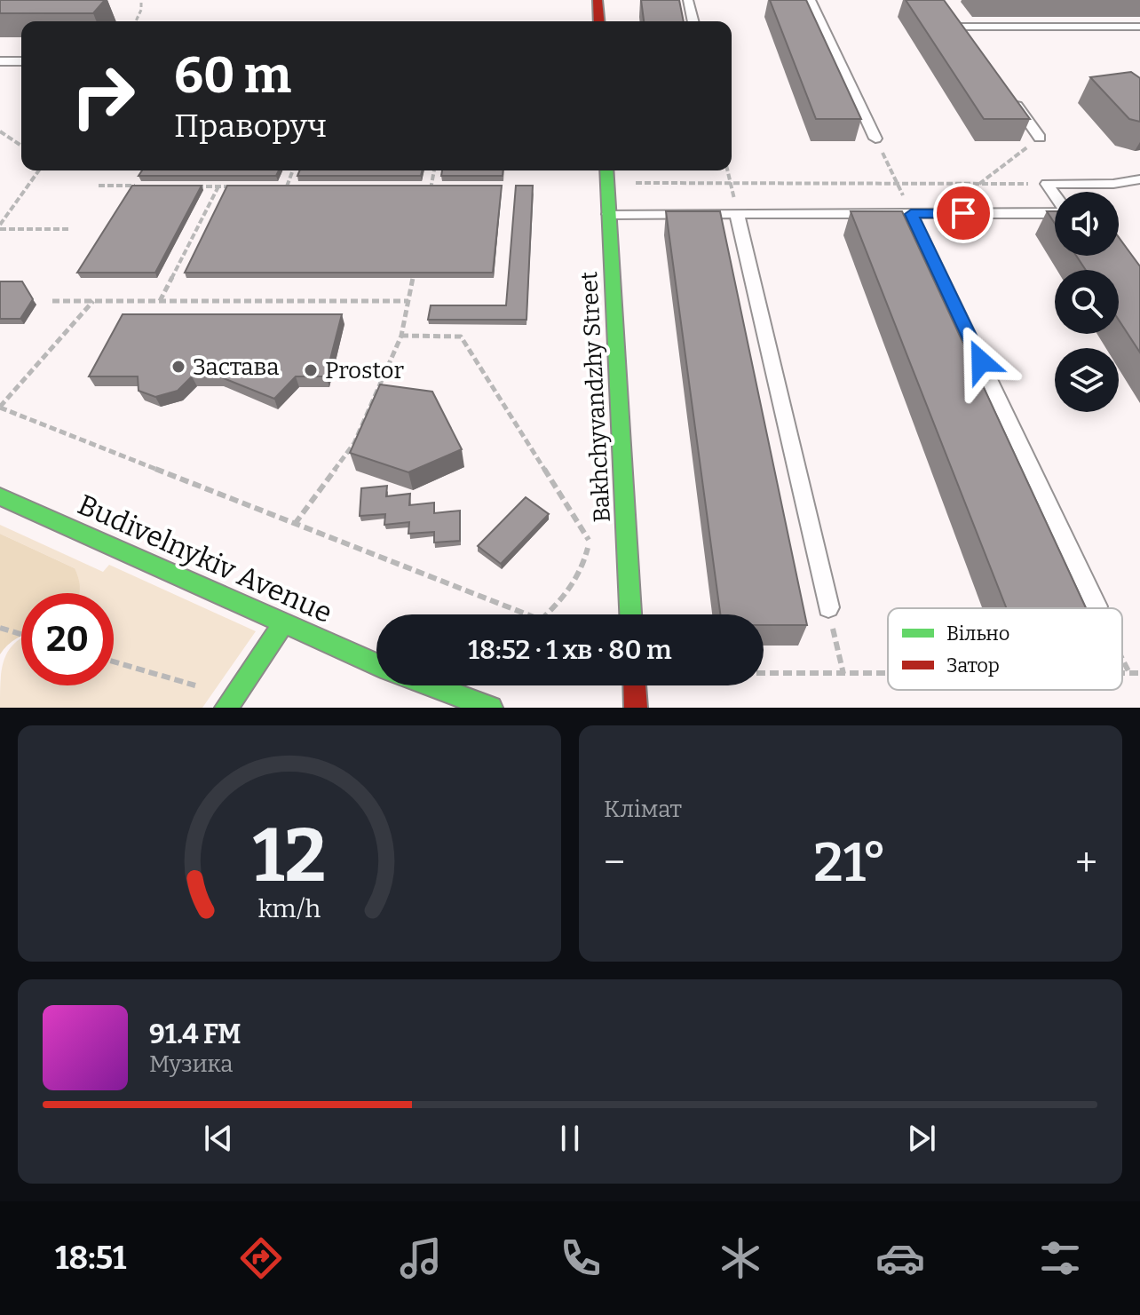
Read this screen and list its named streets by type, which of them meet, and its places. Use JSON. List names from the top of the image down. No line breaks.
{"streets":{"street":["Bakhchyvandzhy Street","Budivelnykiv Avenue"]},"places":["Застава","Prostor"],"legend":["Вільно","Затор"],"page":{"turn":["60 m","Праворуч"],"limit":"20","trip":"18:52 · 1 хв · 80 m","tile":"Клімат","heat":["−","21°","+"],"song":["91.4 FM","Музика"],"tabs":"18:51","gauge":["12","km/h"]}}
